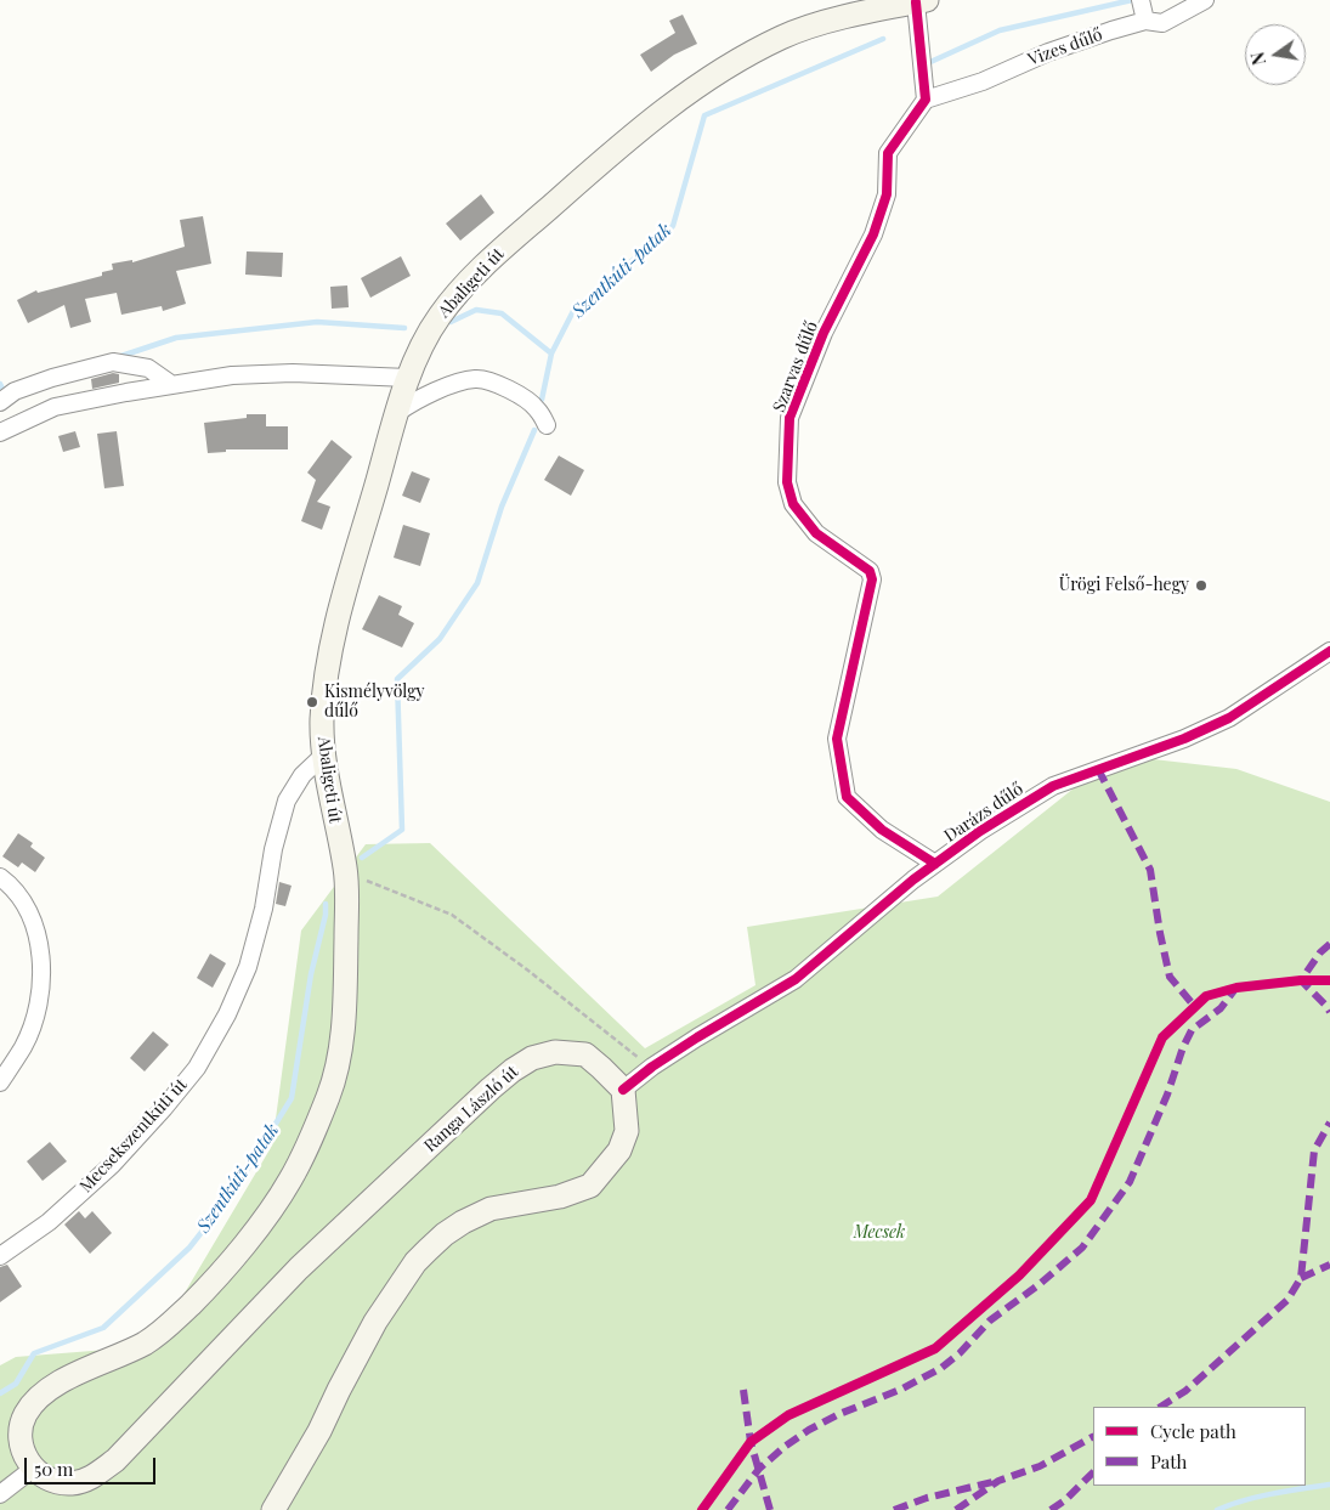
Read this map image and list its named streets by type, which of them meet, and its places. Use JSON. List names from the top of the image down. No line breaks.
{"streets":{"main road":["Abaligeti út","Ranga László út"],"street":["Vizes dűlő","Szarvas dűlő","Darázs dűlő","Mecsekszentkúti út"]},"crossings":[["Vizes dűlő","Szarvas dűlő"],["Abaligeti út","Ranga László út"],["Abaligeti út","Mecsekszentkúti út"],["Szarvas dűlő","Darázs dűlő"],["Darázs dűlő","Ranga László út"]],"water":["Szentkúti-patak"],"parks":["Mecsek"],"places":["Ürögi Felső-hegy","Kismélyvölgy dűlő"],"legend":["Cycle path","Path"],"scale_bar":"50 m","north":"left"}
